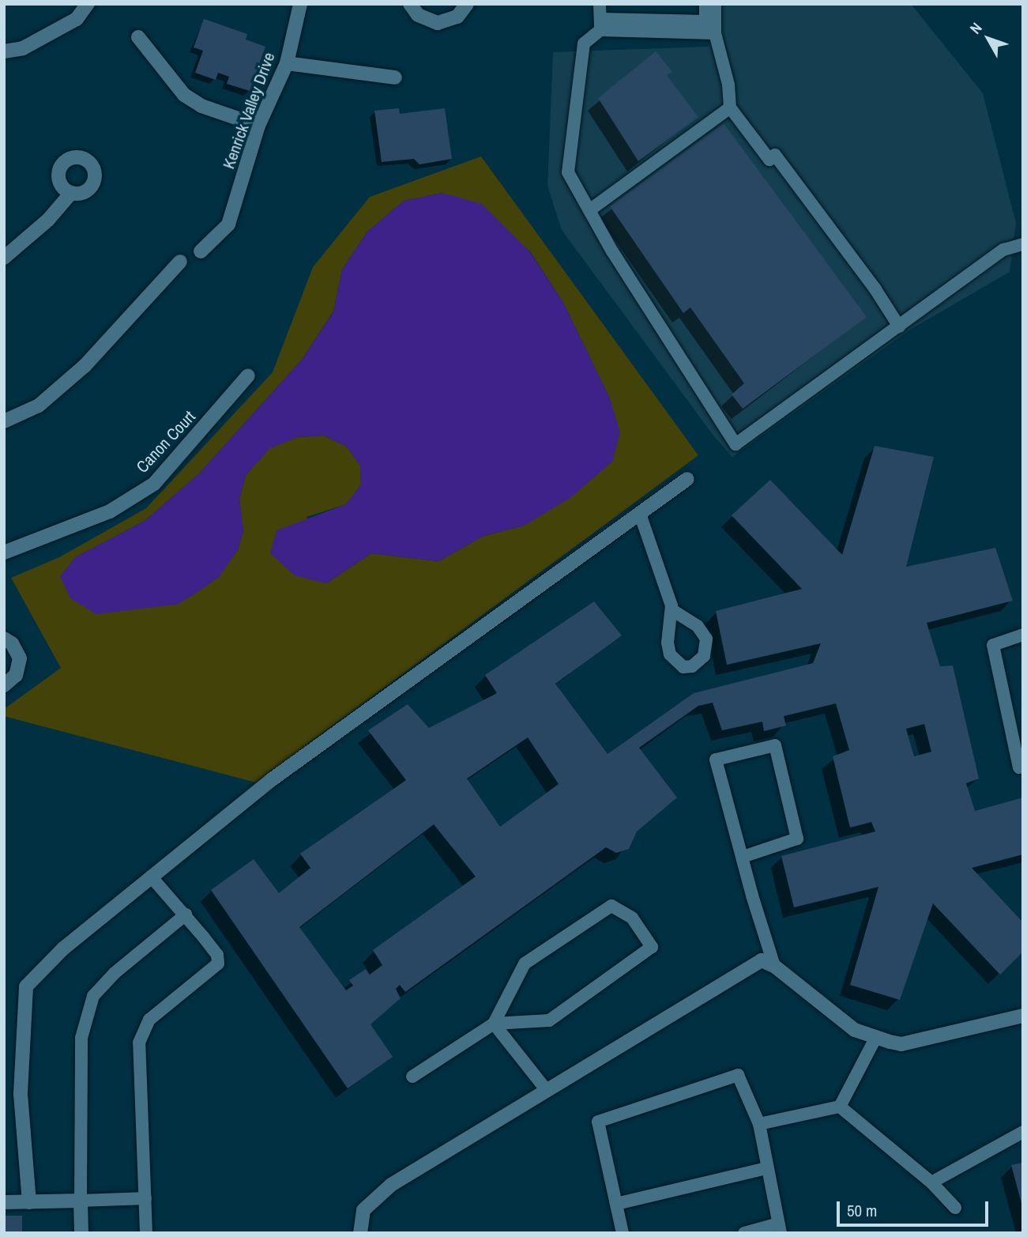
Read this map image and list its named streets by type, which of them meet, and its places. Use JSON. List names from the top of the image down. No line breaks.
{"streets":{"street":["Kenrick Valley Drive","Canon Court"]},"scale_bar":"50 m","north":"top left"}
